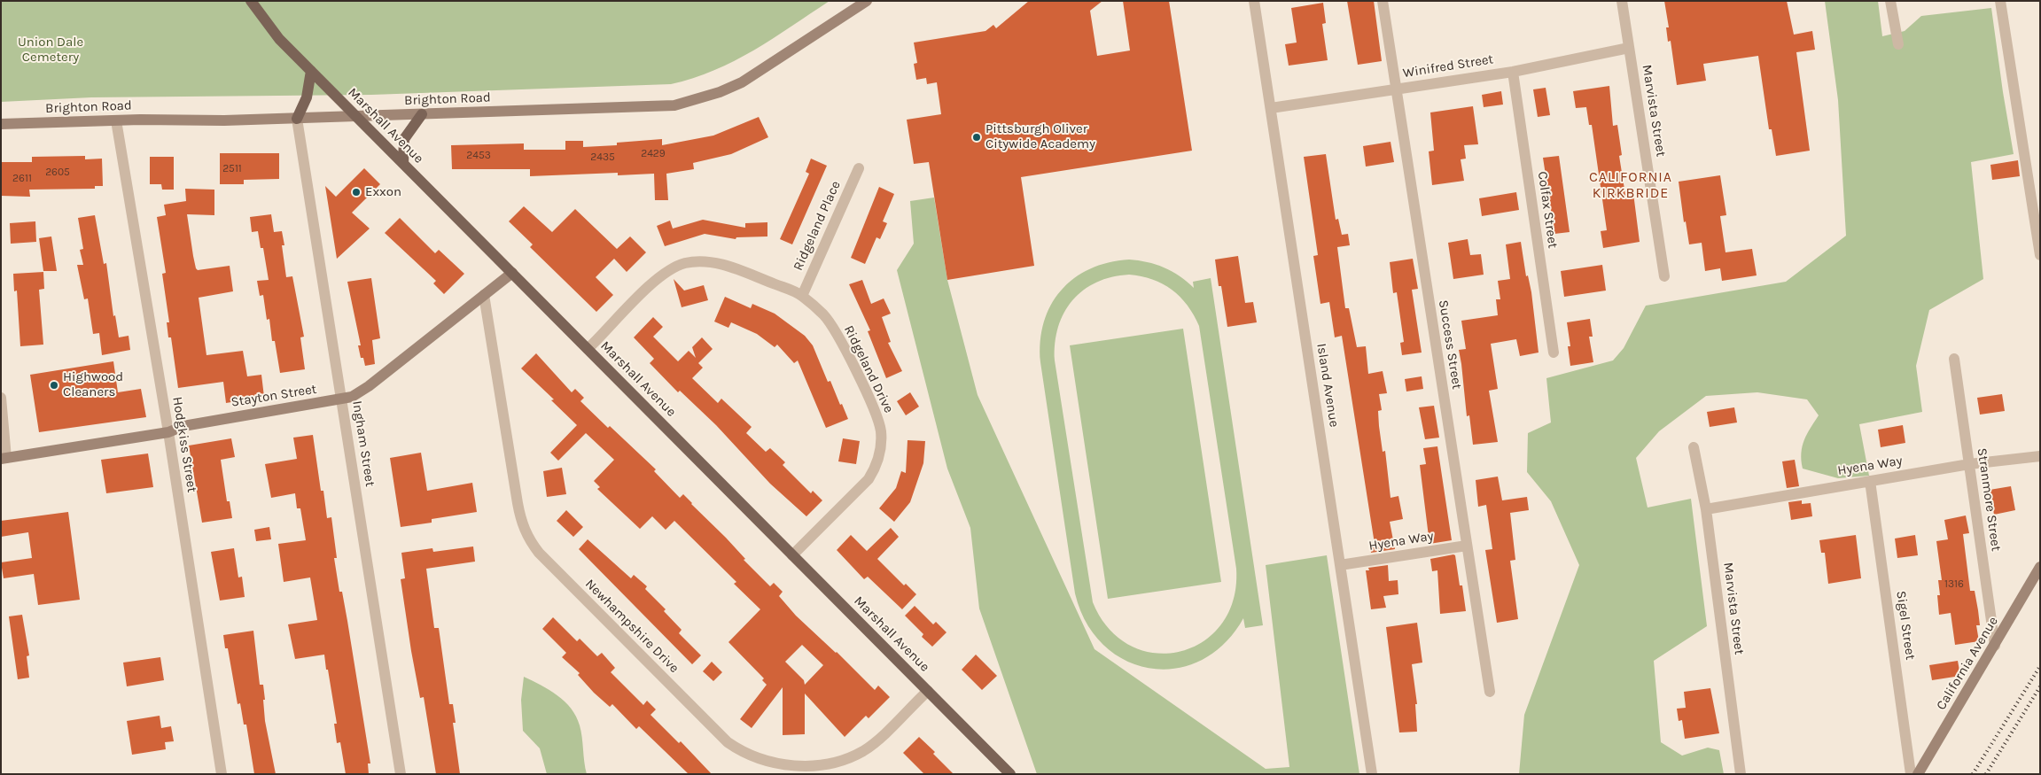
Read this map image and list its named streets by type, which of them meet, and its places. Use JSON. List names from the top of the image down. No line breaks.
{"streets":{"main road":["Marshall Avenue"],"street":["Winifred Street","Brighton Road","Marvista Street","Colfax Street","Ridgeland Place","Success Street","Ridgeland Drive","Island Avenue","Stayton Street","Ingham Street","Hodgkiss Street","Hyena Way","Stranmore Street","Sigel Street","Newhampshire Drive","California Avenue"]},"crossings":[["Winifred Street","Marvista Street"],["Winifred Street","Colfax Street"],["Winifred Street","Success Street"],["Winifred Street","Island Avenue"],["Brighton Road","Marshall Avenue"],["Brighton Road","Ingham Street"],["Brighton Road","Hodgkiss Street"],["Marvista Street","Hyena Way"],["Marshall Avenue","Ridgeland Drive"],["Marshall Avenue","Stayton Street"],["Marshall Avenue","Newhampshire Drive"],["Ridgeland Place","Ridgeland Drive"],["Success Street","Hyena Way"],["Island Avenue","Hyena Way"],["Stayton Street","Ingham Street"],["Stayton Street","Hodgkiss Street"],["Stayton Street","Newhampshire Drive"],["Hyena Way","Stranmore Street"],["Hyena Way","Sigel Street"],["Stranmore Street","California Avenue"]],"districts":["CALIFORNIA KIRKBRIDE"],"parks":["Union Dale Cemetery"],"places":["Pittsburgh Oliver Citywide Academy","Exxon","Highwood Cleaners"],"house_numbers":["2429","2453","2435","2511","2605","2611","1316"]}
